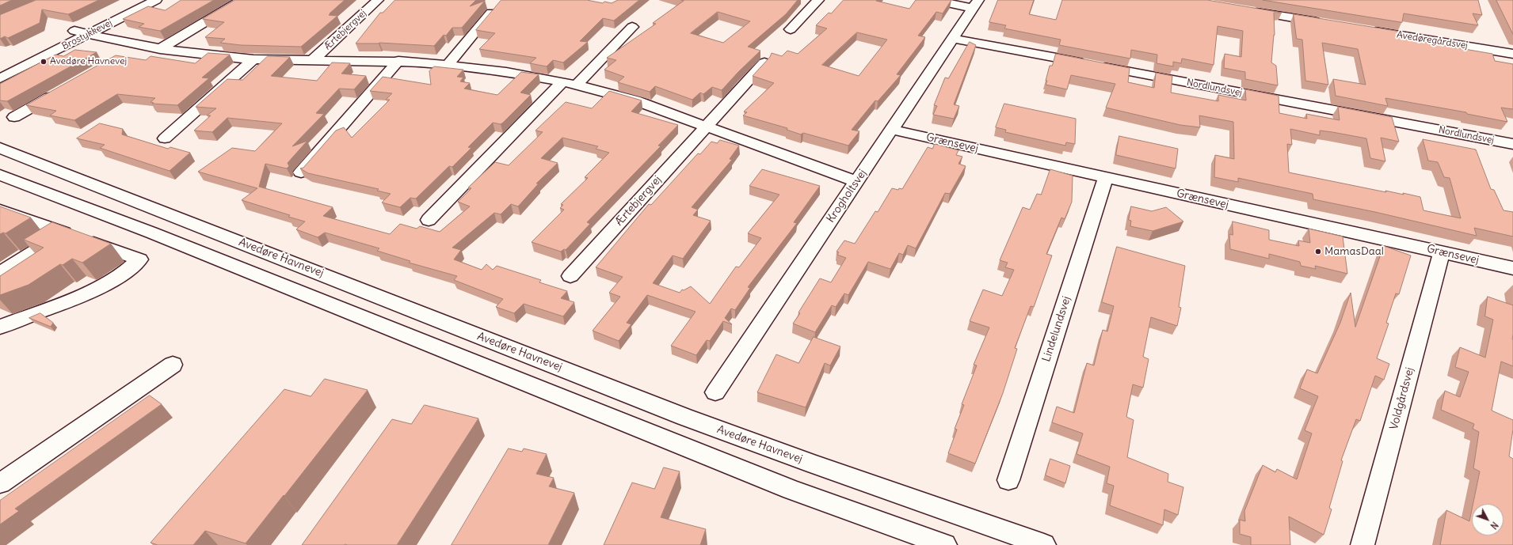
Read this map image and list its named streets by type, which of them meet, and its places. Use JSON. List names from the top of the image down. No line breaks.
{"streets":{"street":["Ærtebjergvej","Brostykkevej","Avedøregårdsvej","Nordlundsvej","Grænsevej","Krogholtsvej","Avedøre Havnevej","Lindelundsvej","Voldgårdsvej"]},"crossings":[["Ærtebjergvej","Brostykkevej"],["Ærtebjergvej","Krogholtsvej"],["Nordlundsvej","Krogholtsvej"],["Grænsevej","Krogholtsvej"],["Grænsevej","Lindelundsvej"],["Grænsevej","Voldgårdsvej"]],"places":["Avedøre Havnevej","MamasDaal"],"north":"bottom right"}
